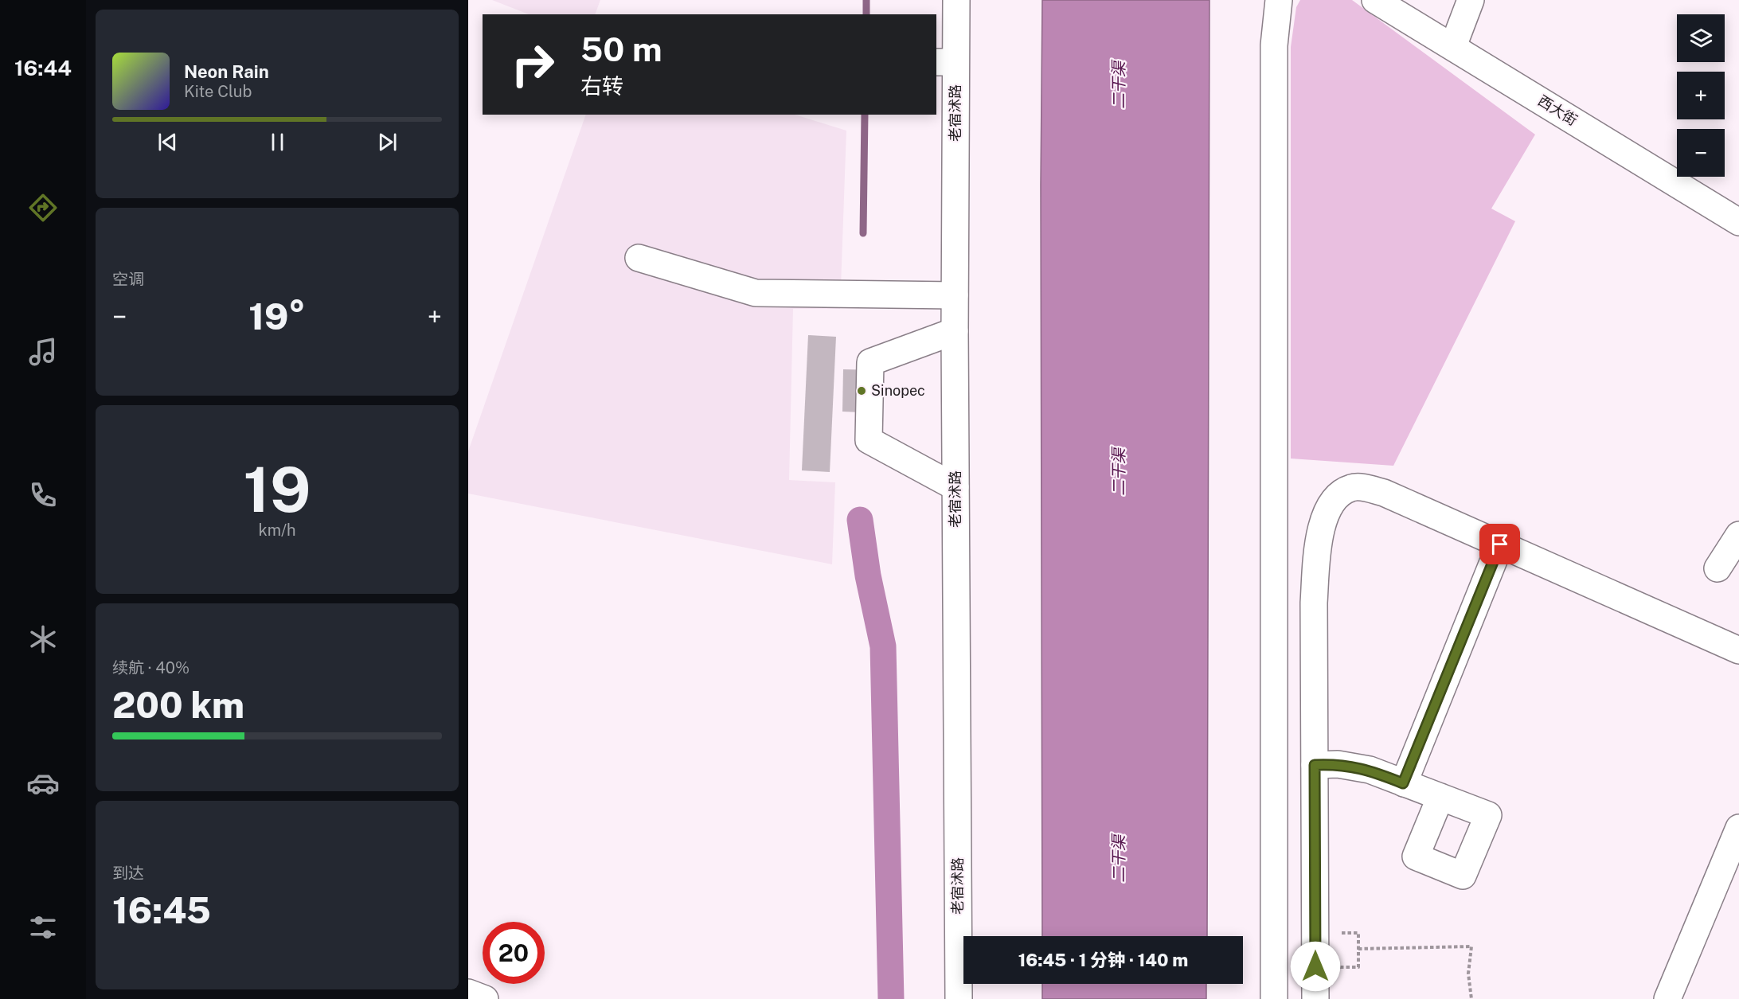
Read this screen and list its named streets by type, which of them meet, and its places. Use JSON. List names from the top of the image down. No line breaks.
{"streets":{"street":["西大街","老宿沭路"]},"water":["二干渠"],"places":["Sinopec"],"page":{"tabs":"16:44","map_buttons":["+","−"],"turn":["50 m","右转"],"song":["Neon Rain","Kite Club"],"tile":["空调",["19","km/h"],["续航 · 40%","200 km"],["到达","16:45"]],"heat":["−","19°","+"],"limit":"20","trip":"16:45 · 1 分钟 · 140 m"}}
